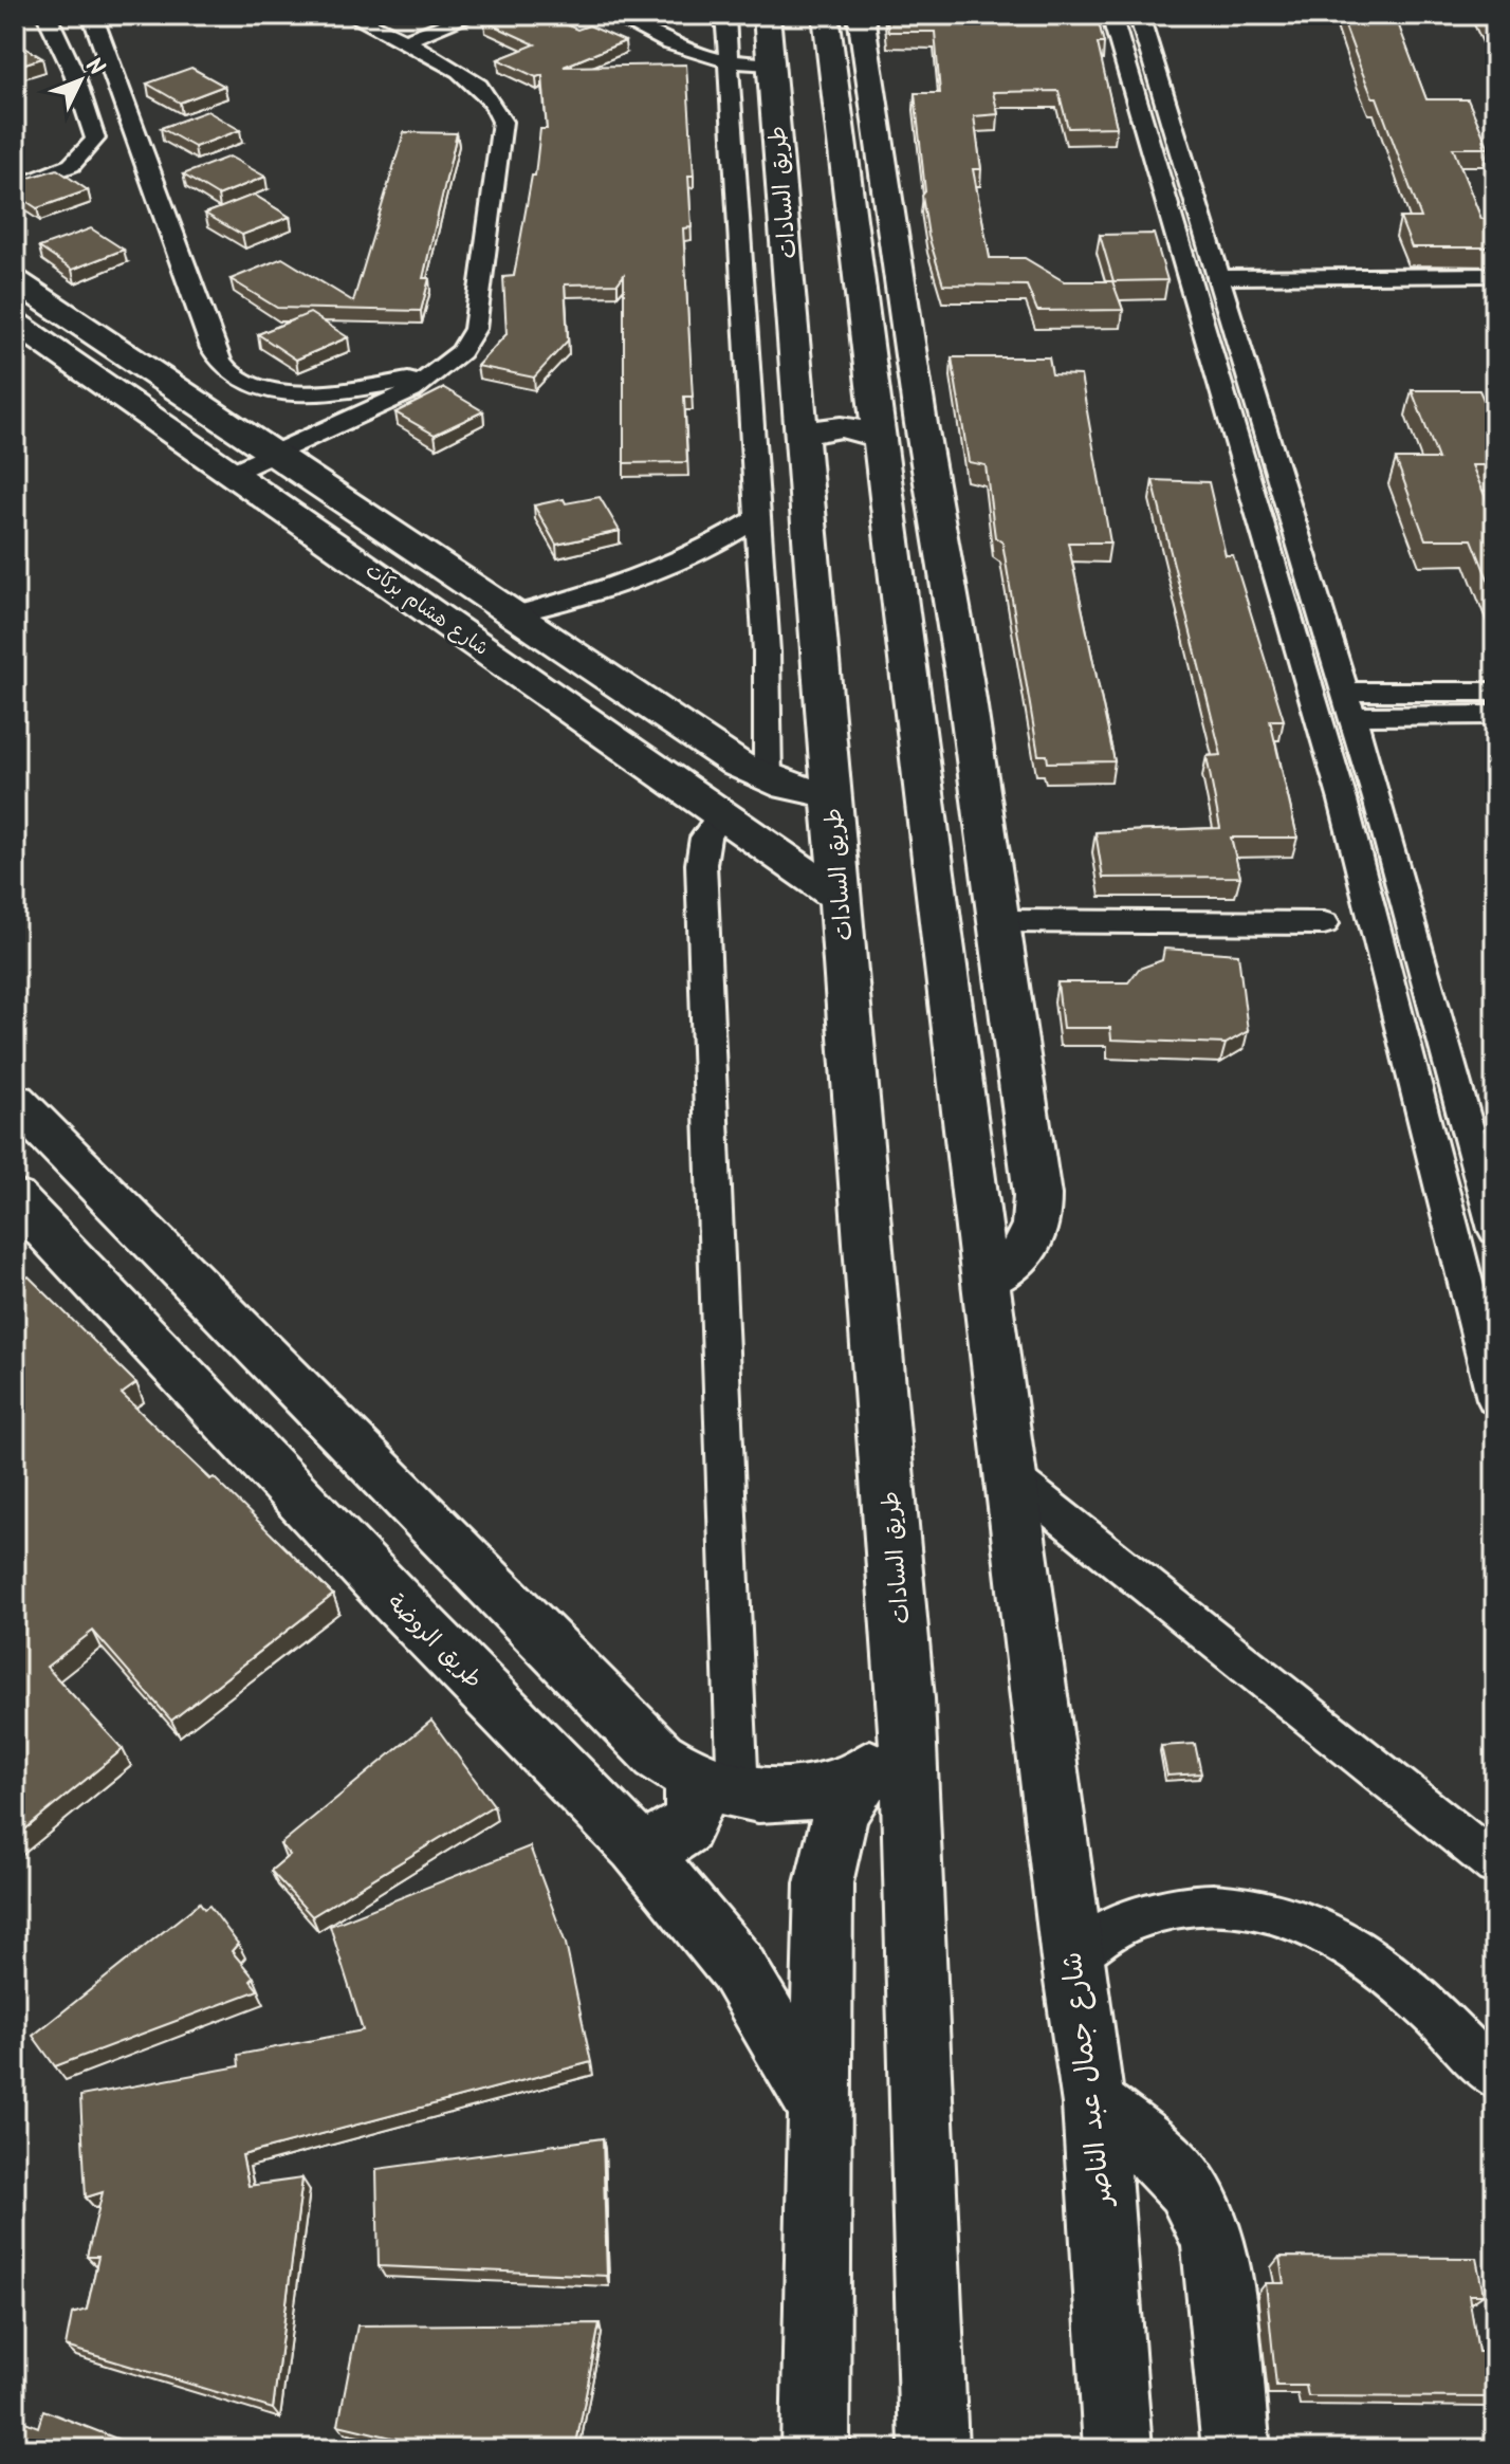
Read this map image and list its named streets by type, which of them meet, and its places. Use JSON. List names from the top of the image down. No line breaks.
{"streets":{"street":["طريق السادات","شارع هشام بركات","طريق الروضة","شارع جمال عبد الناصر"]},"crossings":[["طريق السادات","شارع هشام بركات"],["طريق السادات","شارع جمال عبد الناصر"]],"north":"top right"}
